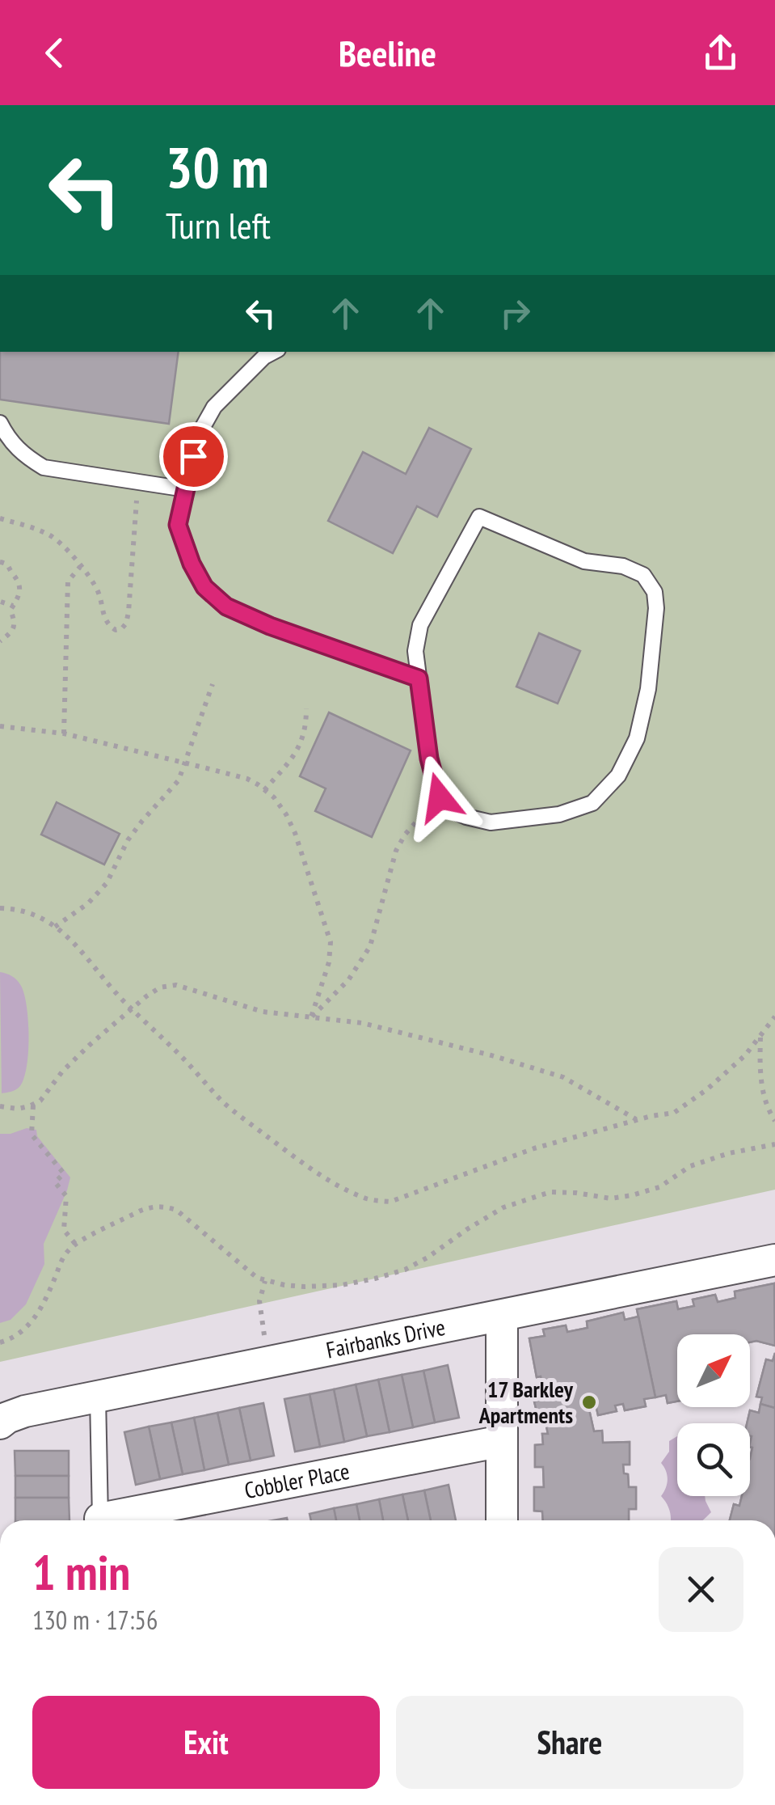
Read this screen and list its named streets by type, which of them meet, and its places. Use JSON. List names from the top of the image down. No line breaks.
{"streets":{"street":["Fairbanks Drive","Cobbler Place"]},"places":["17 Barkley Apartments"],"north":"top right","page":{"header":"Beeline","turn":["30 m","Turn left"],"heading":["1 min","130 m · 17:56"],"buttons":["Exit","Share"]}}
